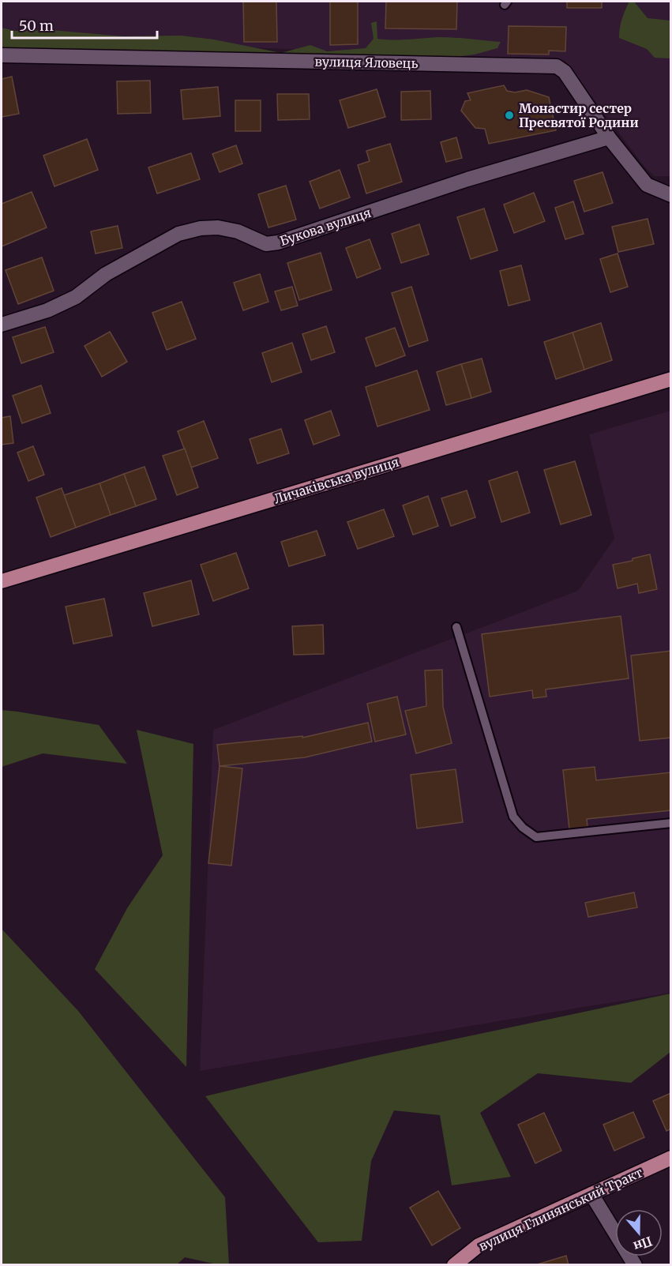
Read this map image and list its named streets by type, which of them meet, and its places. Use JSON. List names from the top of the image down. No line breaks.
{"streets":{"main road":["Личаківська вулиця","вулиця Глинянський Тракт"],"street":["вулиця Яловець","Букова вулиця"]},"crossings":[["вулиця Яловець","Букова вулиця"]],"places":["Монастир сестер Пресвятої Родини"],"scale_bar":"50 m","north":"bottom"}
